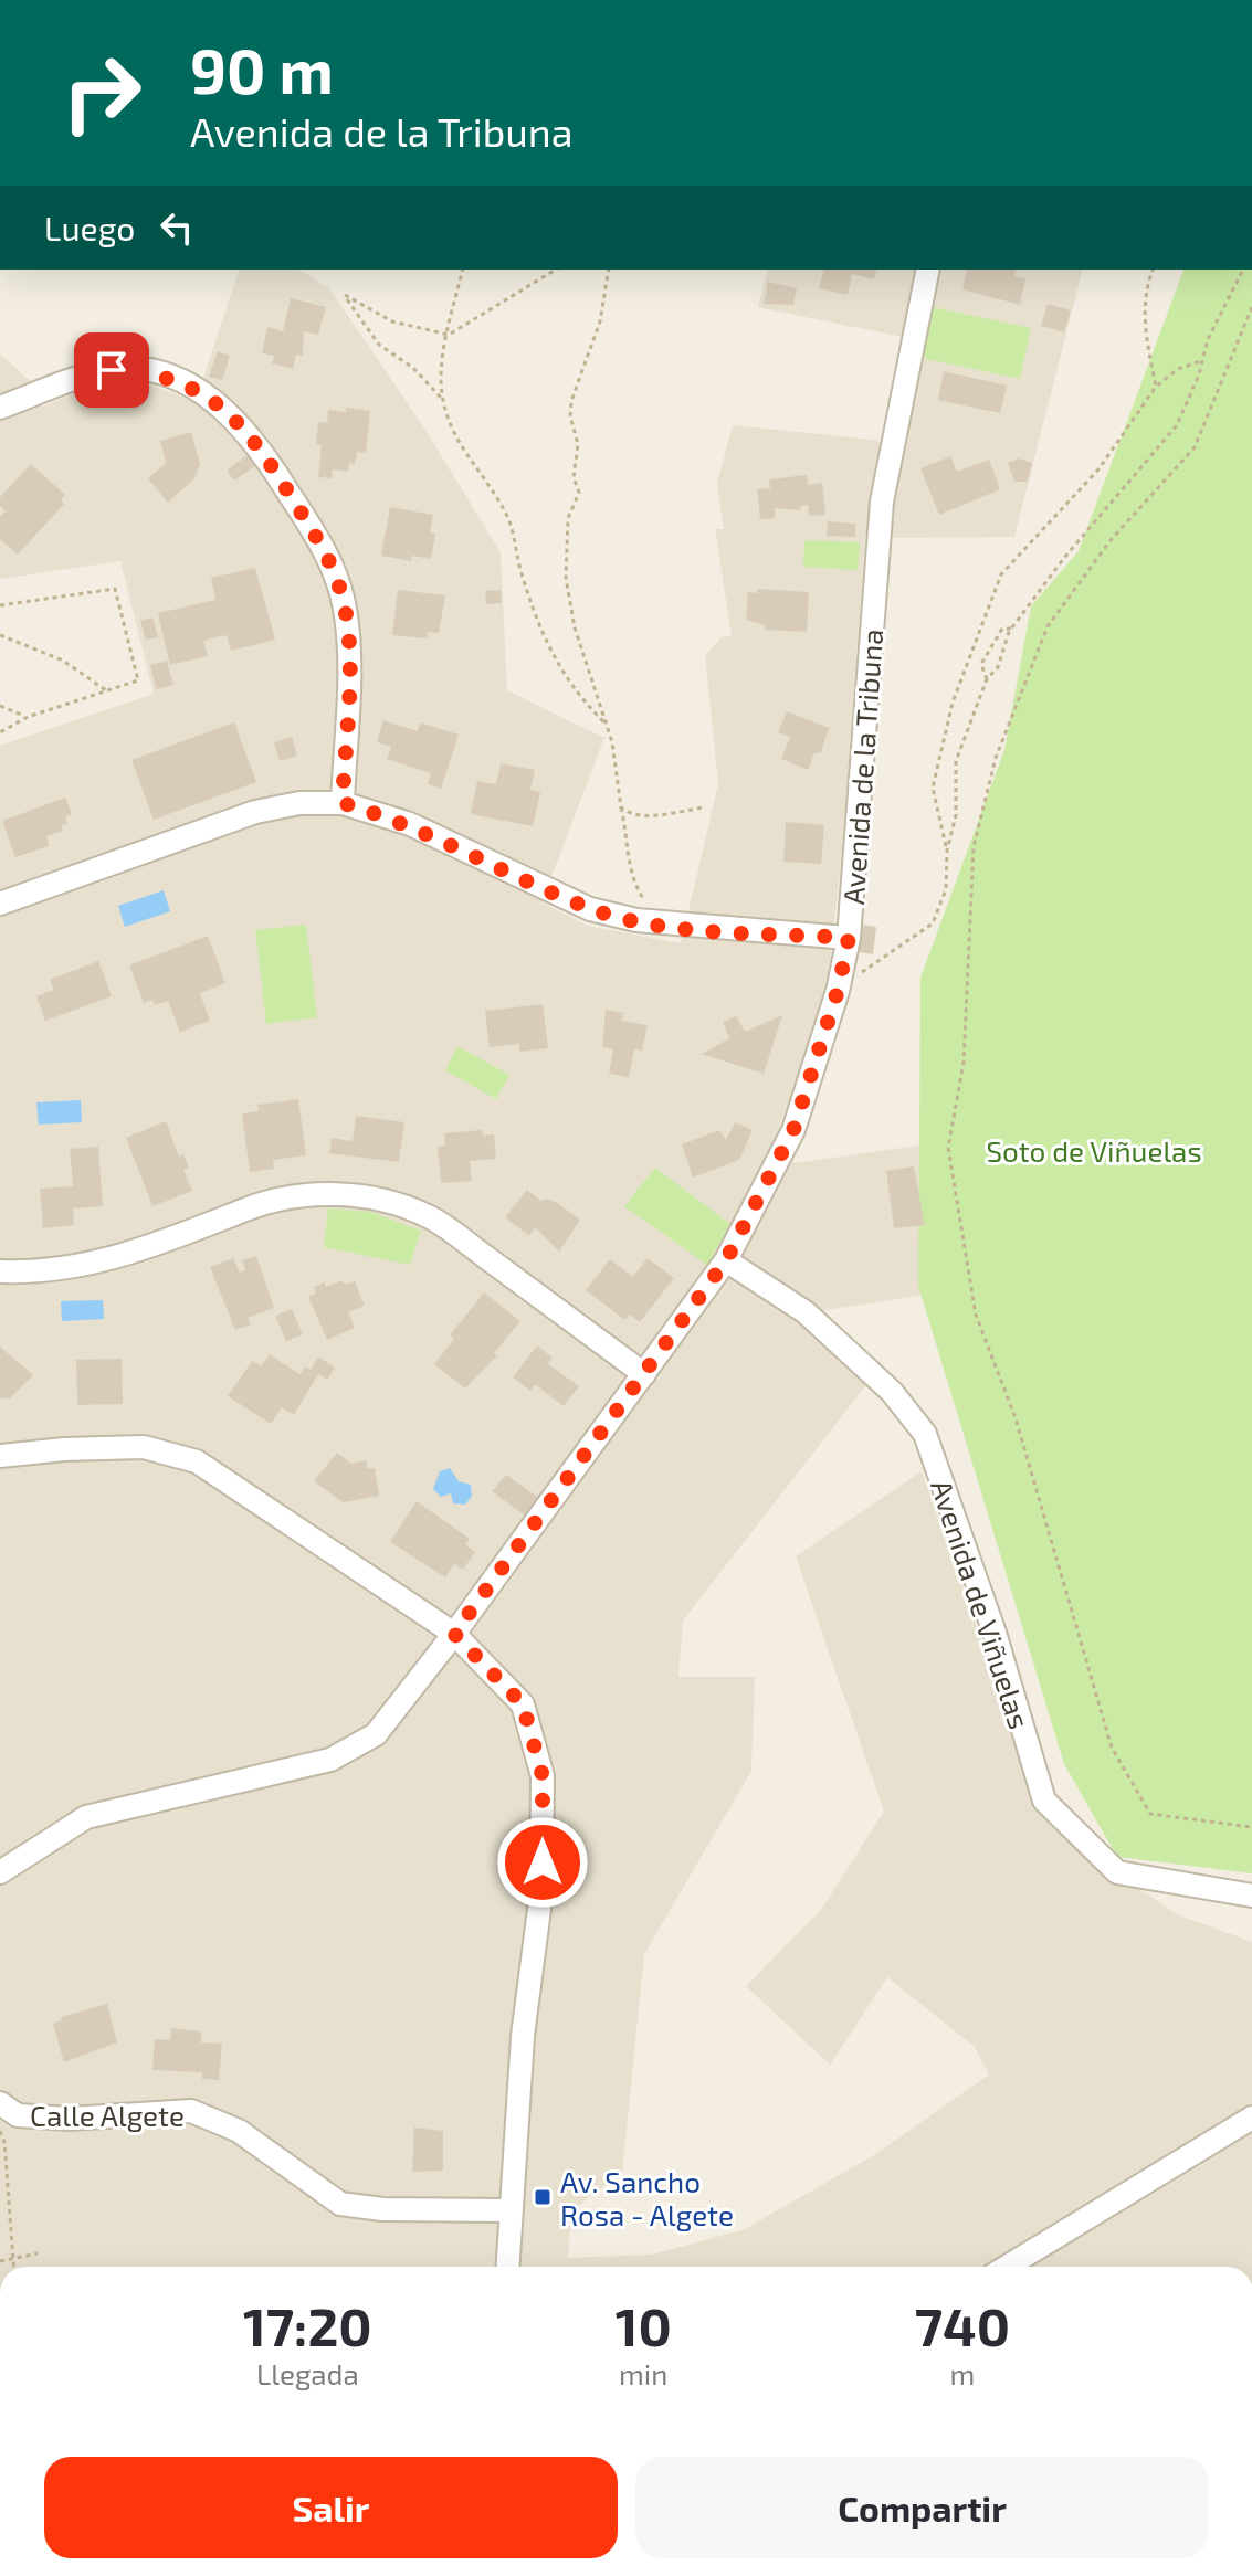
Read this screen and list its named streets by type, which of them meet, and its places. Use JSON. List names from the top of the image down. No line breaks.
{"streets":{"street":["Avenida de la Tribuna","Avenida de Viñuelas","Calle Algete"]},"crossings":[["Avenida de la Tribuna","Avenida de Viñuelas"]],"parks":["Soto de Viñuelas"],"places":{"transit":["Av. Sancho Rosa - Algete"]},"page":{"turn":["90 m","Avenida de la Tribuna"],"then":"Luego","eta":["17:20","Llegada","10","min","740","m"],"buttons":["Salir","Compartir"]}}
